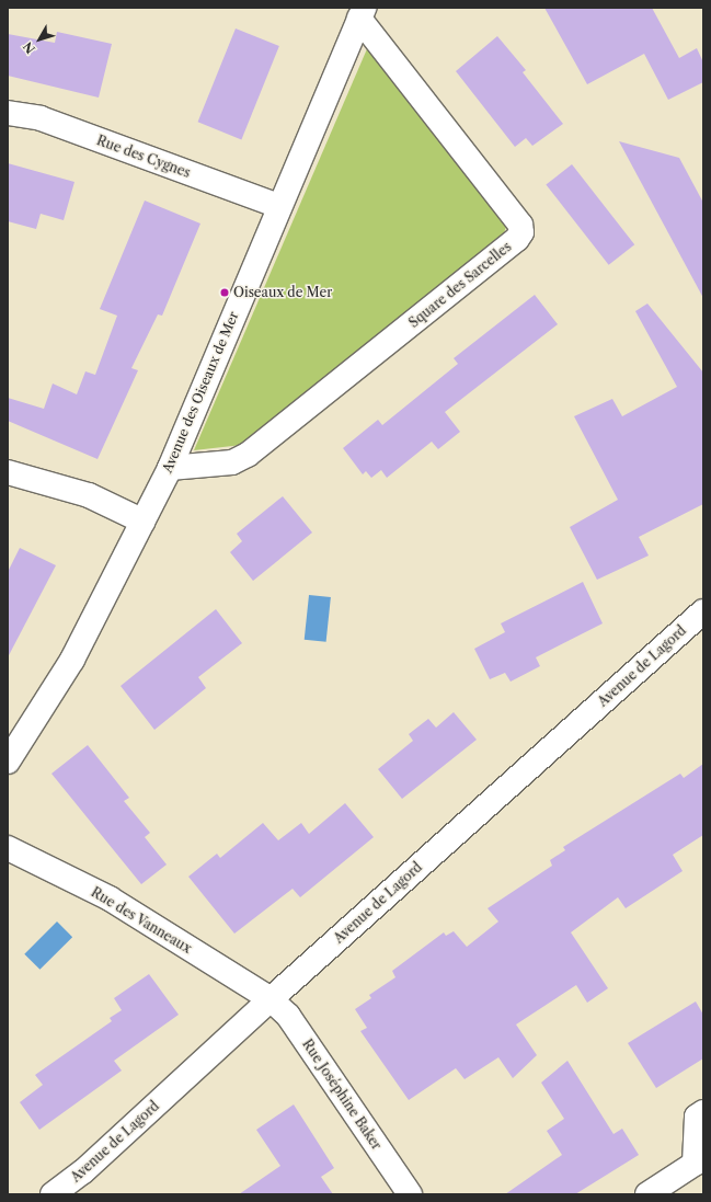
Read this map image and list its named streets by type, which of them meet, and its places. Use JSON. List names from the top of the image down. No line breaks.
{"streets":{"street":["Rue des Cygnes","Square des Sarcelles","Avenue des Oiseaux de Mer","Avenue de Lagord","Rue des Vanneaux","Rue Joséphine Baker"]},"crossings":[["Rue des Cygnes","Avenue des Oiseaux de Mer"],["Square des Sarcelles","Avenue des Oiseaux de Mer"],["Avenue de Lagord","Rue des Vanneaux"],["Avenue de Lagord","Rue Joséphine Baker"],["Rue des Vanneaux","Rue Joséphine Baker"]],"places":["Oiseaux de Mer"],"north":"bottom left"}
